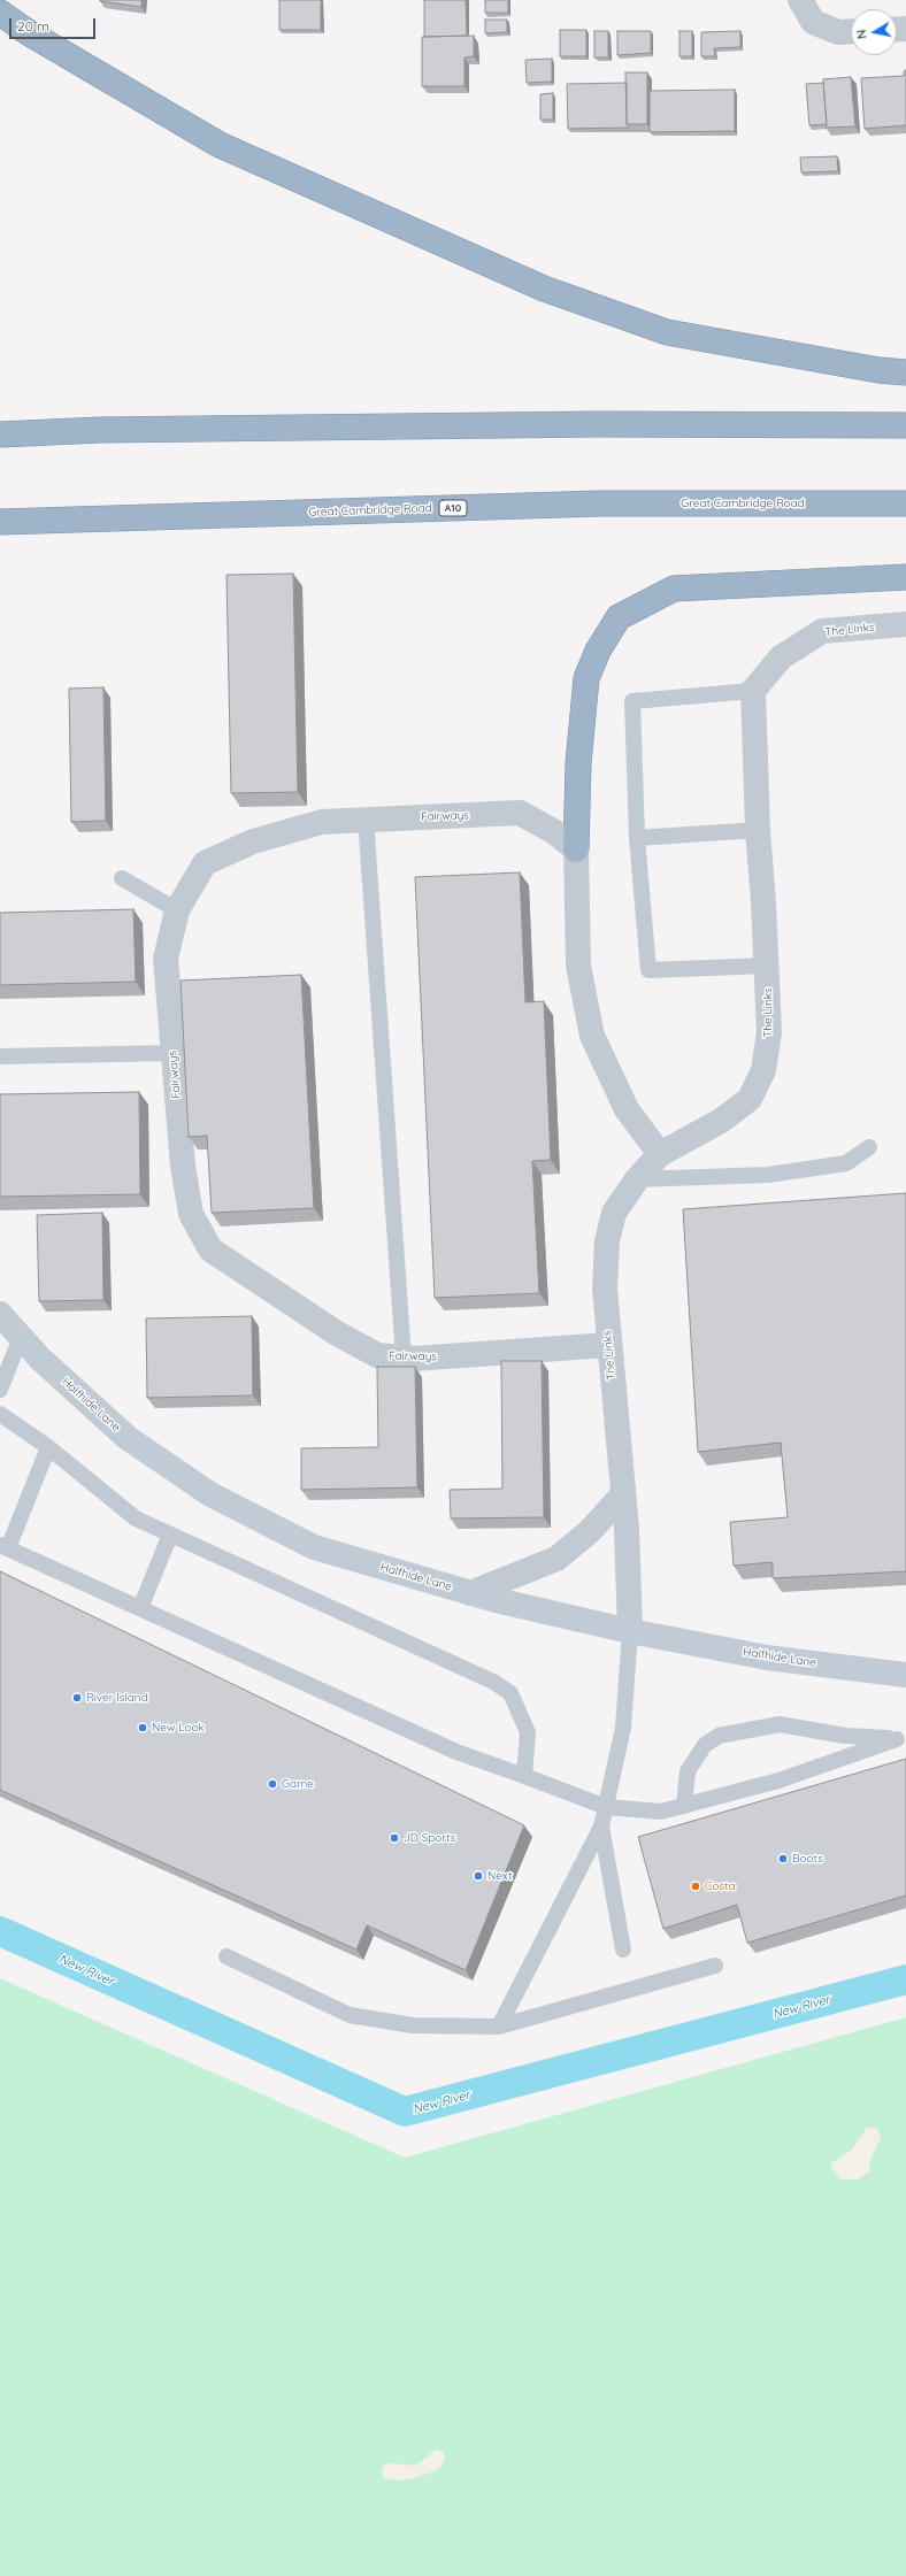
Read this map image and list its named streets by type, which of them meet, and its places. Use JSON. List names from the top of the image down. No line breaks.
{"streets":{"highway":["Great Cambridge Road","A10"],"main road":["Halfhide Lane"],"street":["The Links","Fairways"]},"crossings":[["The Links","Fairways"],["The Links","Halfhide Lane"]],"water":["New River"],"places":["River Island","New Look","Game","JD Sports","Boots","Next","Costa"],"scale_bar":"20 m","north":"left"}
